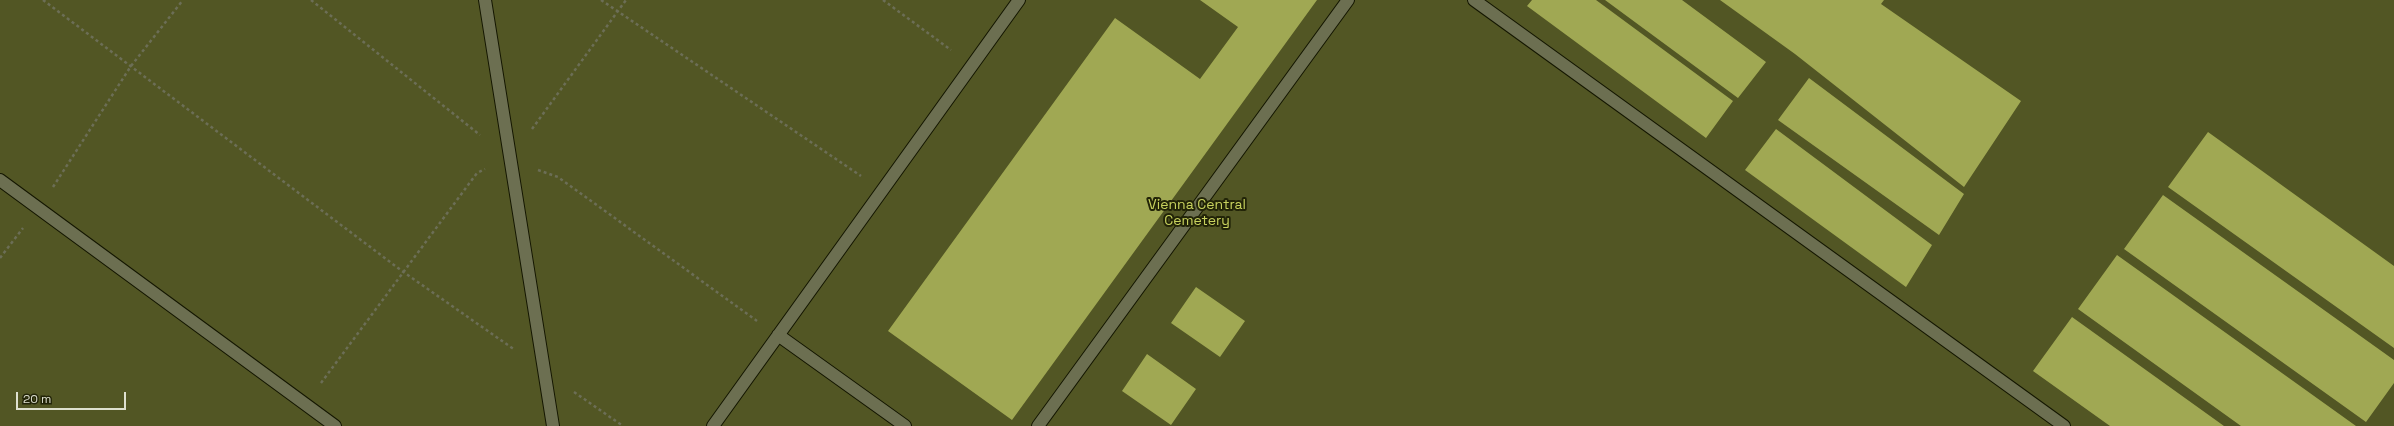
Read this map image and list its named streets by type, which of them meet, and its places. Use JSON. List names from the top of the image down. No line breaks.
{"parks":["Vienna Central Cemetery"],"scale_bar":"20 m"}
